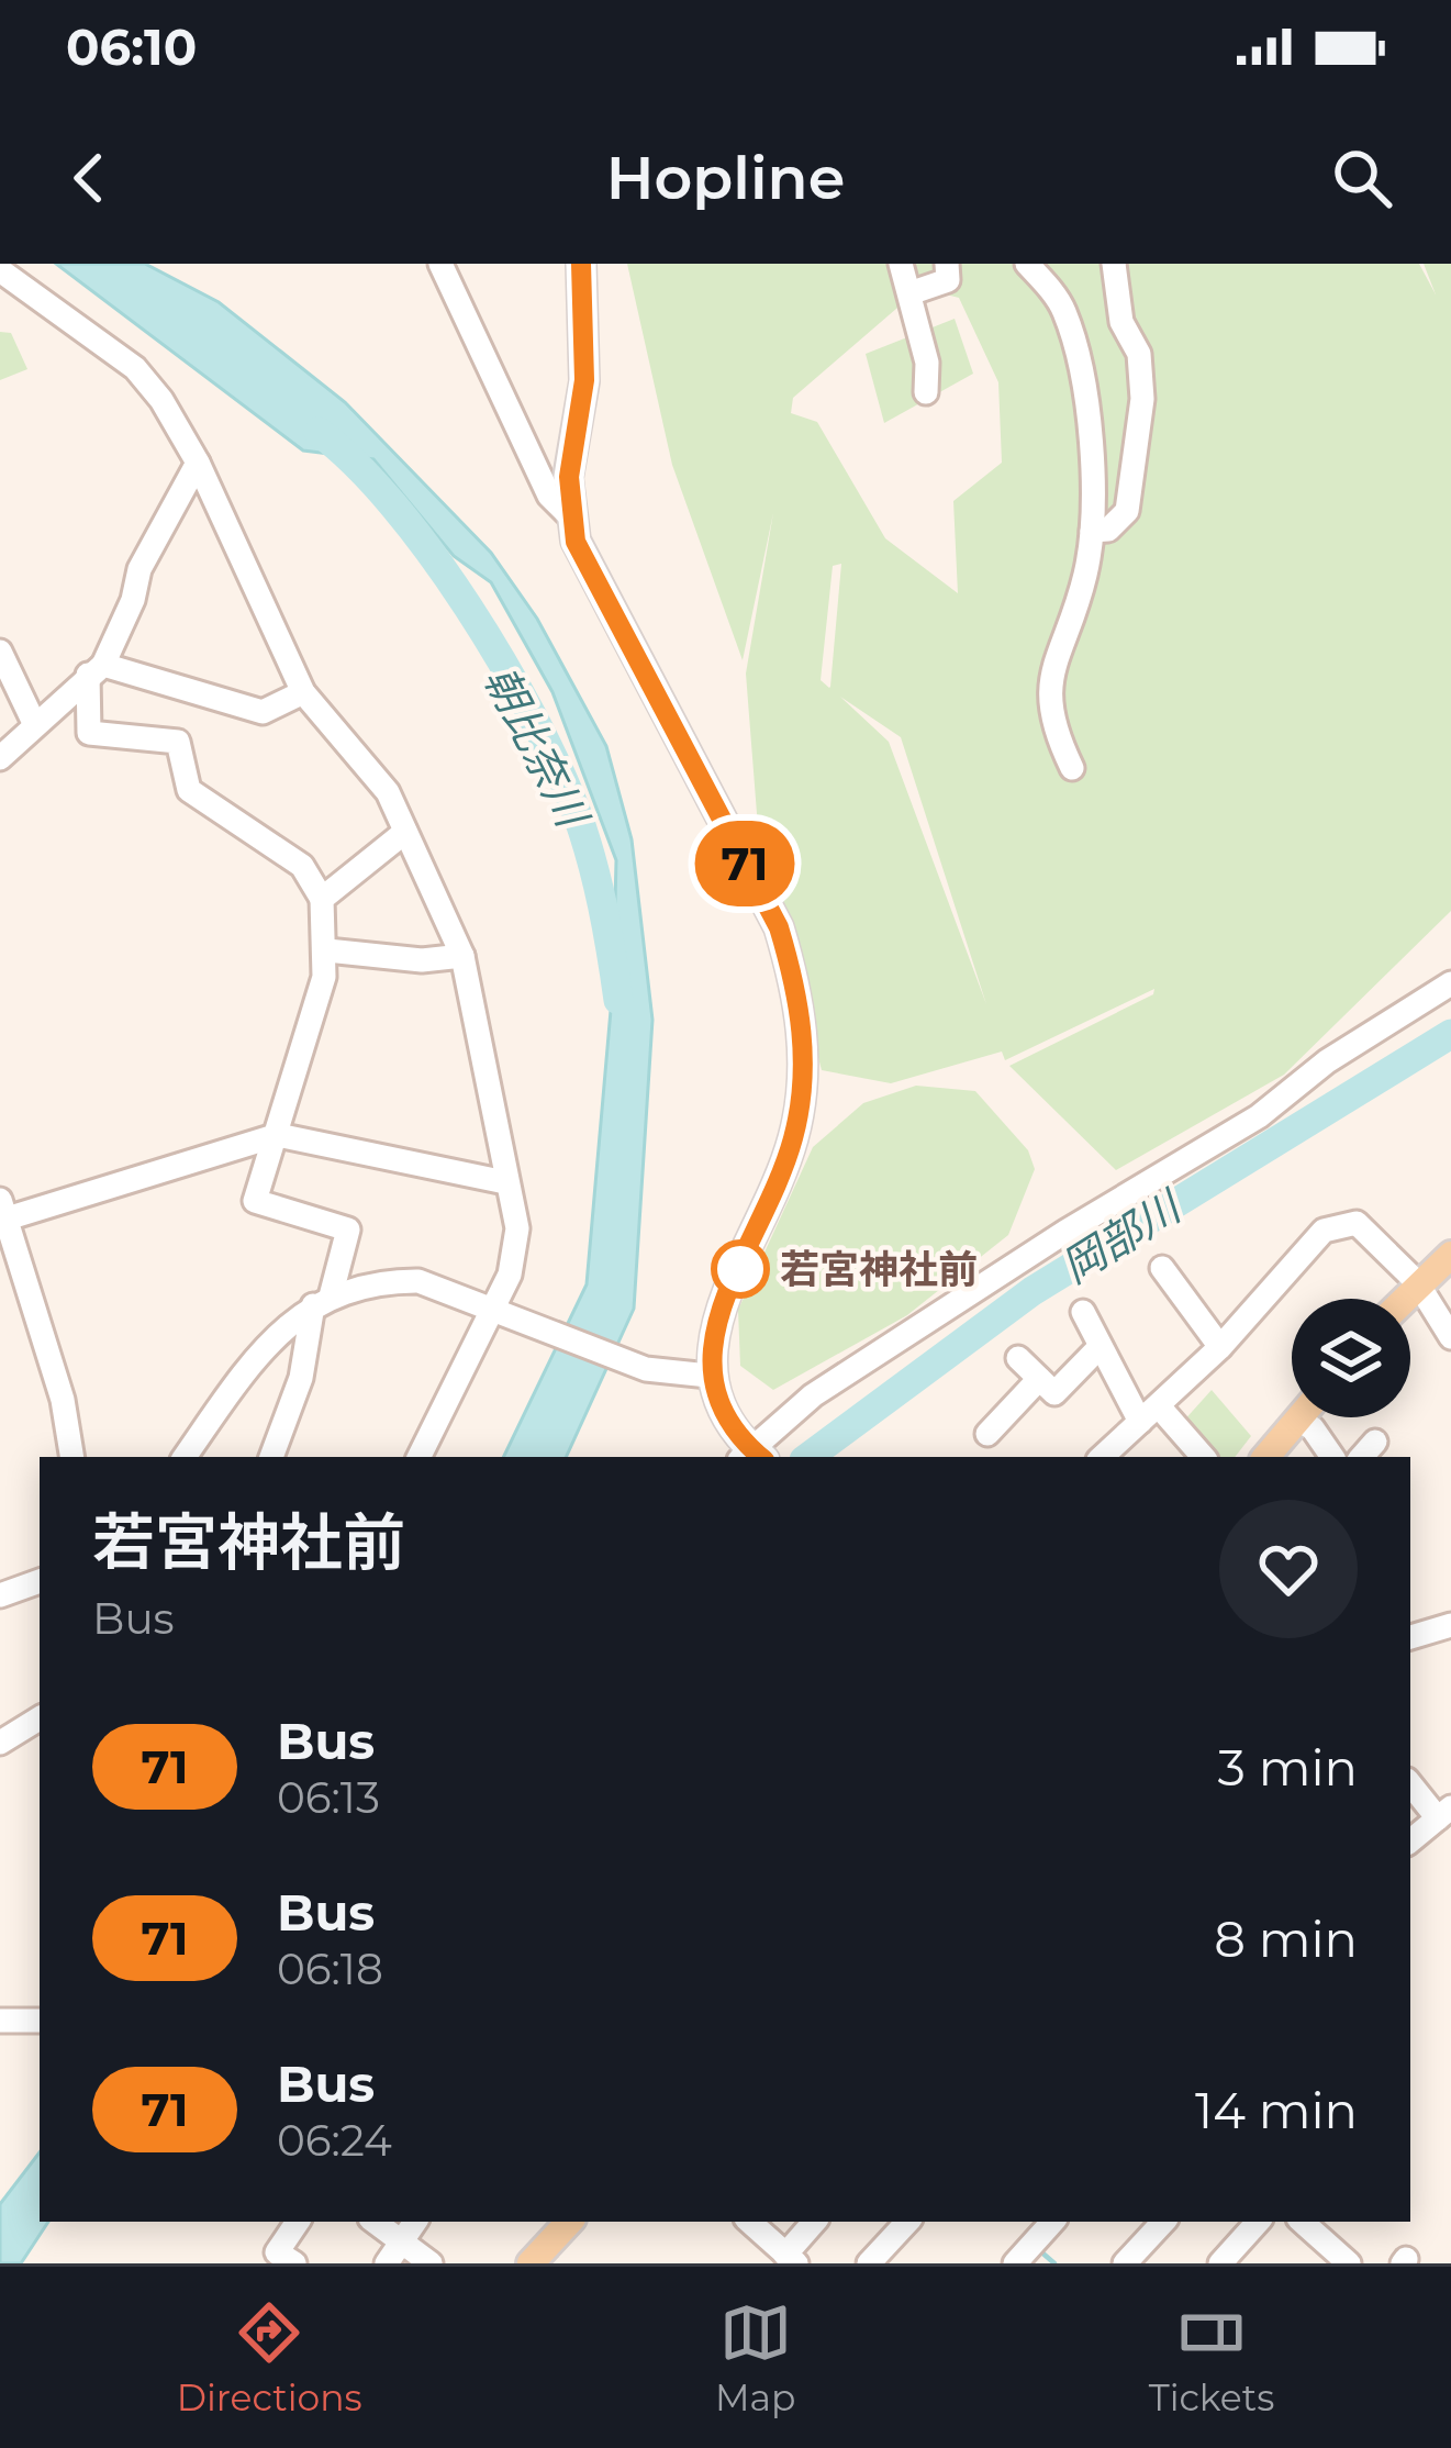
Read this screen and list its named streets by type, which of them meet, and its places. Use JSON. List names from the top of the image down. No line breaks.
{"water":["朝比奈川","岡部川"],"places":["若宮神社前"],"lines":["bus line 71"],"page":{"status":"06:10","header":"Hopline","on_map":"71","heading":["若宮神社前","Bus"],"list":[{"mark":"71","name":"Bus","note":"06:13","value":"3 min"},{"mark":"71","name":"Bus","note":"06:18","value":"8 min"},{"mark":"71","name":"Bus","note":"06:24","value":"14 min"}],"tabs":["Directions","Map","Tickets"]}}
